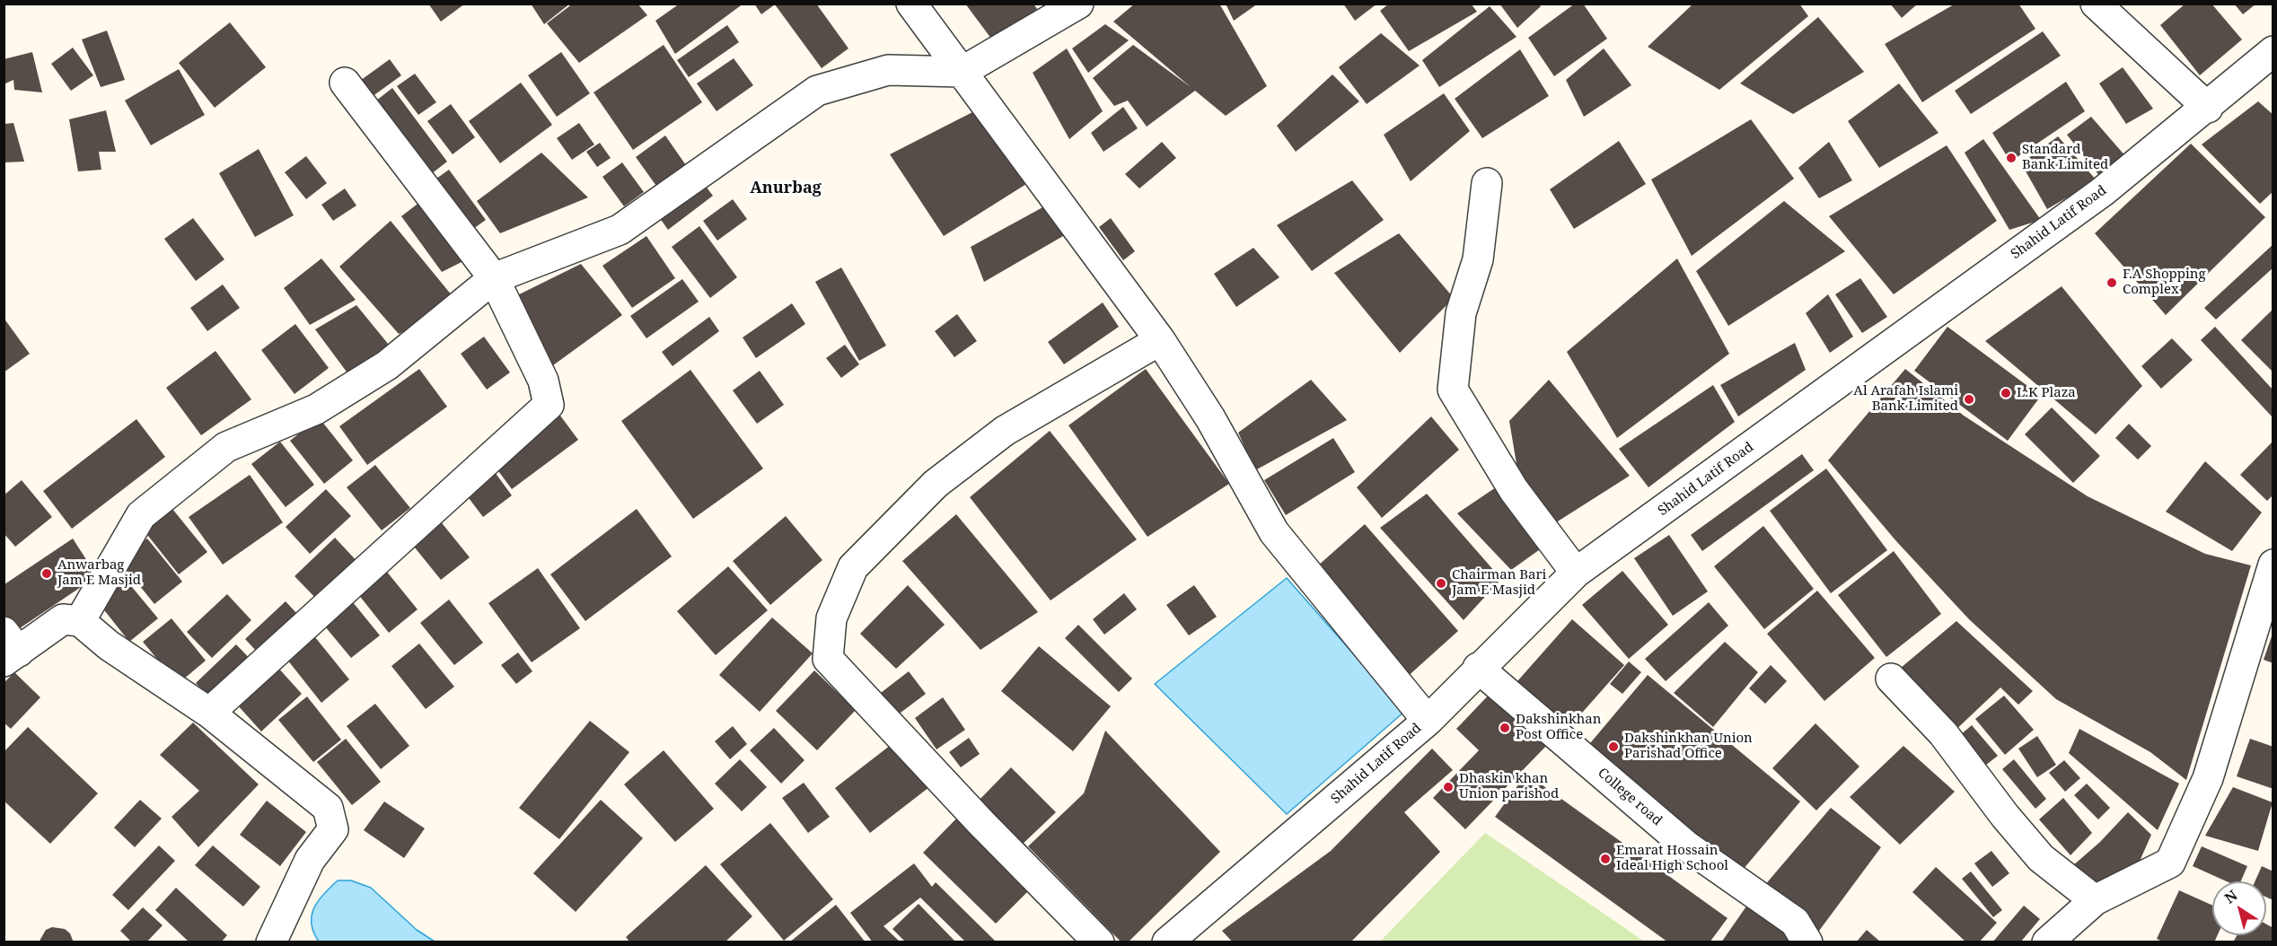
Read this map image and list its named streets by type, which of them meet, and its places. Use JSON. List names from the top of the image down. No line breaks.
{"streets":{"street":["Shahid Latif Road","College road"]},"crossings":[["Shahid Latif Road","College road"]],"districts":["Anurbag"],"places":["Standard Bank Limited","F.A Shopping Complex","L.K Plaza","Al Arafah Islami Bank Limited","Anwarbag Jam E Masjid","Chairman Bari Jam E Masjid","Dakshinkhan Post Office","Dakshinkhan Union Parishad Office","Dhaskin khan Union parishod","Emarat Hossain Ideal High School"],"north":"top left"}
